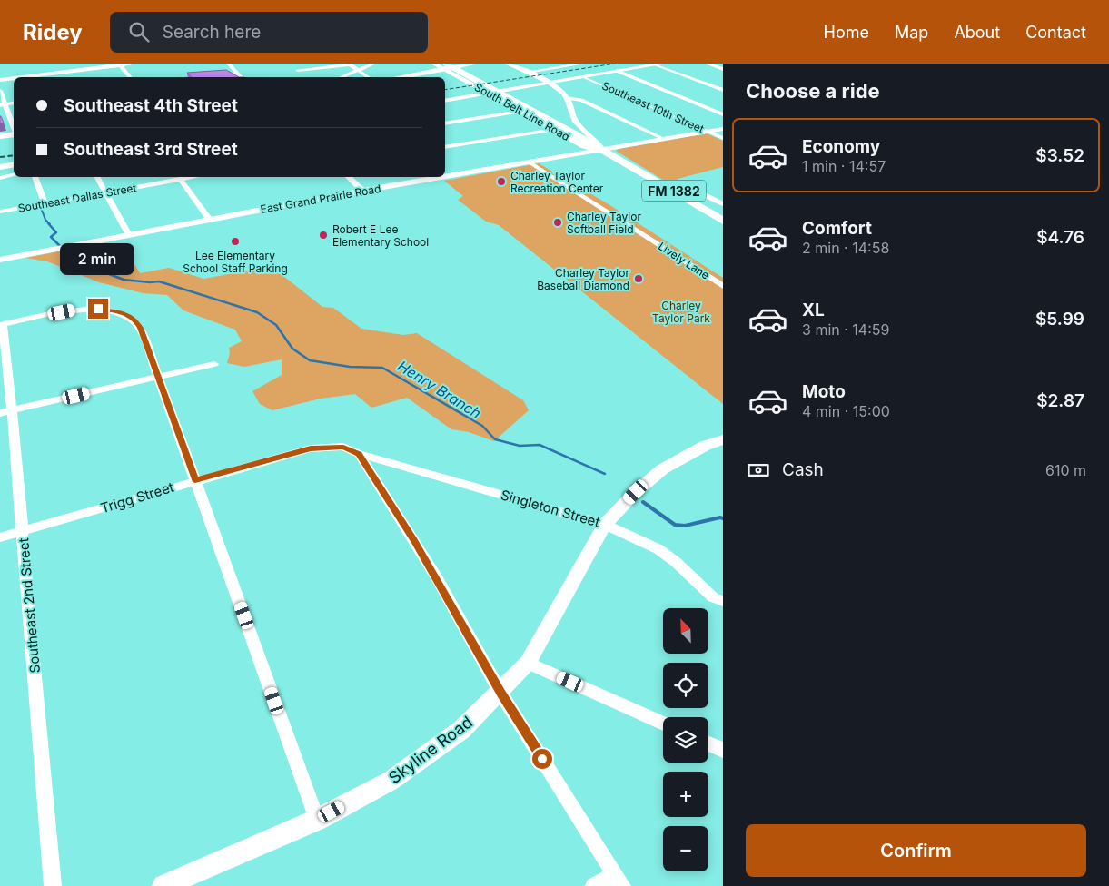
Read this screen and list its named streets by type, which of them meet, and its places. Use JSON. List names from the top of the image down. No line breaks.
{"streets":{"main road":["South Belt Line Road","FM 1382"],"street":["Southeast 10th Street","Southeast Dallas Street","East Grand Prairie Road","Lively Lane","Trigg Street","Singleton Street","Southeast 2nd Street","Skyline Road"]},"crossings":[["Southeast 10th Street","East Grand Prairie Road"],["South Belt Line Road","FM 1382"],["South Belt Line Road","East Grand Prairie Road"],["East Grand Prairie Road","Lively Lane"],["Trigg Street","Singleton Street"],["Trigg Street","Southeast 2nd Street"],["Singleton Street","Skyline Road"]],"water":["Henry Branch"],"parks":["Charley Taylor Park"],"places":["Charley Taylor Recreation Center","Charley Taylor Softball Field","Robert E Lee Elementary School","Lee Elementary School Staff Parking","Charley Taylor Baseball Diamond"],"north":"top left","page":{"header":"Ridey","search":"Search here","nav":["Home","Map","About","Contact"],"heading":"Choose a ride","banner":["Southeast 4th Street","Southeast 3rd Street"],"list":[{"name":"Economy","note":"1 min · 14:57","value":"$3.52"},{"name":"Comfort","note":"2 min · 14:58","value":"$4.76"},{"name":"XL","note":"3 min · 14:59","value":"$5.99"},{"name":"Moto","note":"4 min · 15:00","value":"$2.87"}],"bubble":"2 min","pay":["Cash","610 m"],"map_buttons":["+","−"],"buttons":"Confirm"}}
